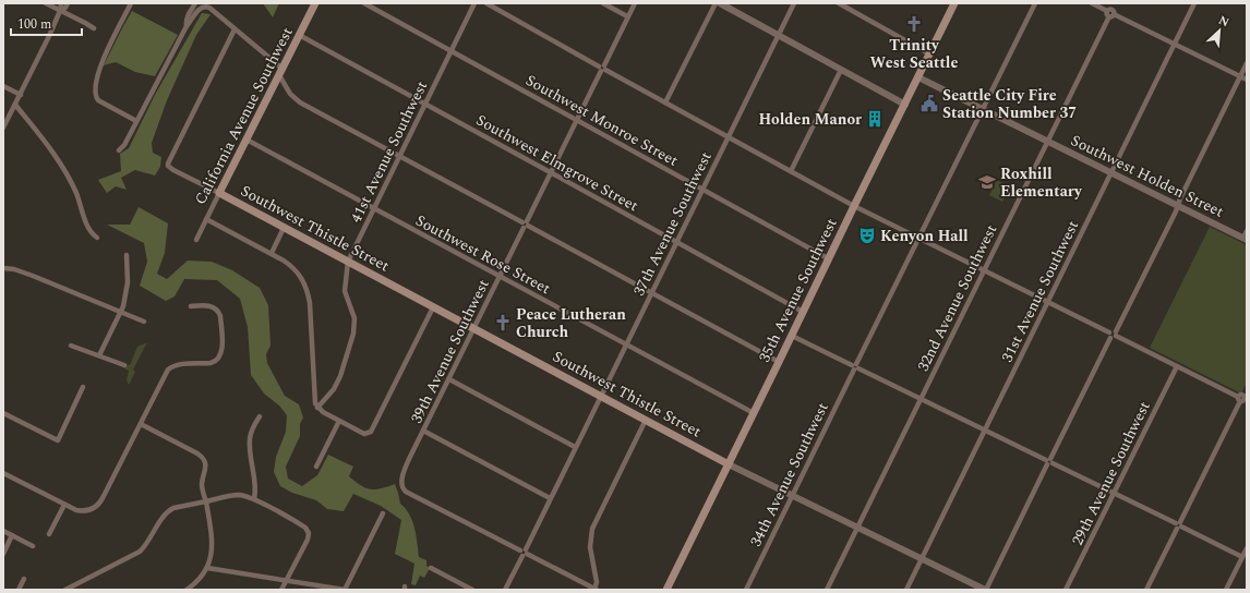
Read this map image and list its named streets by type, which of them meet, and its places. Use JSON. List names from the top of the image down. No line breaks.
{"streets":{"main road":["California Avenue Southwest","Southwest Thistle Street","35th Avenue Southwest"],"street":["Southwest Monroe Street","41st Avenue Southwest","Southwest Elmgrove Street","Southwest Holden Street","37th Avenue Southwest","Southwest Rose Street","31st Avenue Southwest","32nd Avenue Southwest","39th Avenue Southwest","29th Avenue Southwest","34th Avenue Southwest"]},"crossings":[["California Avenue Southwest","Southwest Elmgrove Street"],["California Avenue Southwest","Southwest Thistle Street"],["California Avenue Southwest","Southwest Rose Street"],["Southwest Monroe Street","41st Avenue Southwest"],["Southwest Monroe Street","37th Avenue Southwest"],["Southwest Monroe Street","35th Avenue Southwest"],["Southwest Monroe Street","39th Avenue Southwest"],["41st Avenue Southwest","Southwest Elmgrove Street"],["41st Avenue Southwest","Southwest Thistle Street"],["41st Avenue Southwest","Southwest Rose Street"],["Southwest Elmgrove Street","37th Avenue Southwest"],["Southwest Elmgrove Street","35th Avenue Southwest"],["Southwest Elmgrove Street","39th Avenue Southwest"],["Southwest Holden Street","35th Avenue Southwest"],["Southwest Holden Street","31st Avenue Southwest"],["Southwest Holden Street","32nd Avenue Southwest"],["Southwest Holden Street","34th Avenue Southwest"],["37th Avenue Southwest","Southwest Thistle Street"],["37th Avenue Southwest","Southwest Rose Street"],["37th Avenue Southwest","39th Avenue Southwest"],["Southwest Thistle Street","35th Avenue Southwest"],["Southwest Thistle Street","31st Avenue Southwest"],["Southwest Thistle Street","32nd Avenue Southwest"],["Southwest Thistle Street","39th Avenue Southwest"],["Southwest Thistle Street","34th Avenue Southwest"],["Southwest Rose Street","35th Avenue Southwest"],["Southwest Rose Street","39th Avenue Southwest"]],"places":{"church":["Trinity West Seattle","Peace Lutheran Church"],"public building":["Seattle City Fire Station Number 37"],"building":["Holden Manor"],"school or university":["Roxhill Elementary"],"theatre":["Kenyon Hall"]},"scale_bar":"100 m","north":"top right"}
